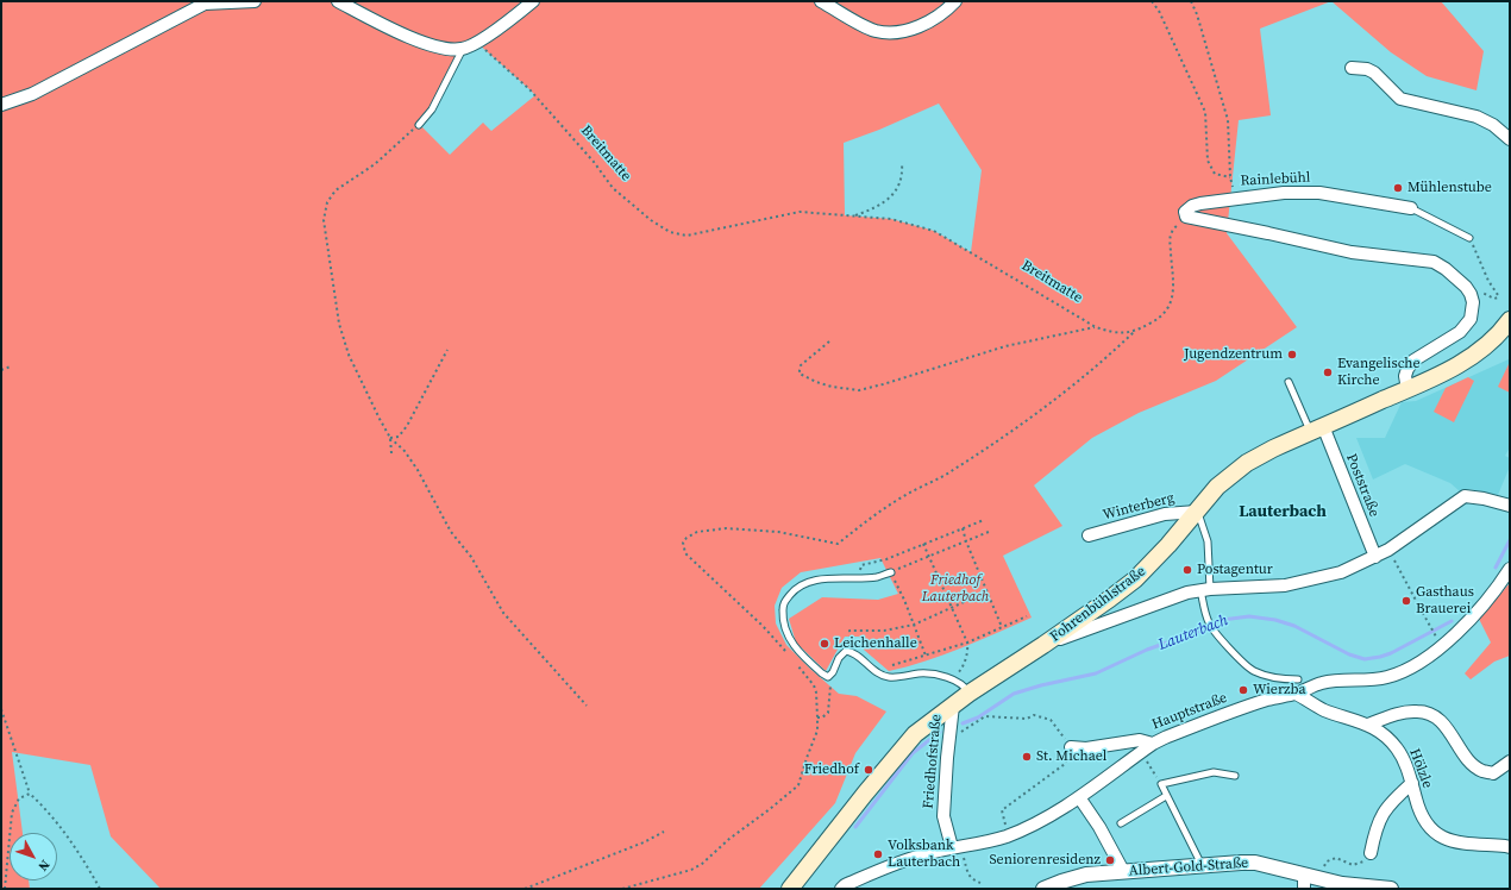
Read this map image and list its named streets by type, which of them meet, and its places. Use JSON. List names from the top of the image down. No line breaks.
{"streets":{"main road":["Fohrenbühlstraße"],"street":["Rainlebühl","Poststraße","Winterberg","Hauptstraße","Friedhofstraße","Hölzle","Albert-Gold-Straße"],"path":["Breitmatte"]},"crossings":[["Poststraße","Fohrenbühlstraße"],["Winterberg","Fohrenbühlstraße"],["Fohrenbühlstraße","Friedhofstraße"],["Hauptstraße","Friedhofstraße"],["Hauptstraße","Hölzle"]],"districts":["Lauterbach"],"water":["Lauterbach"],"parks":["Friedhof Lauterbach"],"places":["Mühlenstube","Jugendzentrum","Evangelische Kirche","Postagentur","Gasthaus Brauerei","Leichenhalle","Wierzba","St. Michael","Friedhof","Volksbank Lauterbach","Seniorenresidenz"],"north":"bottom right"}
